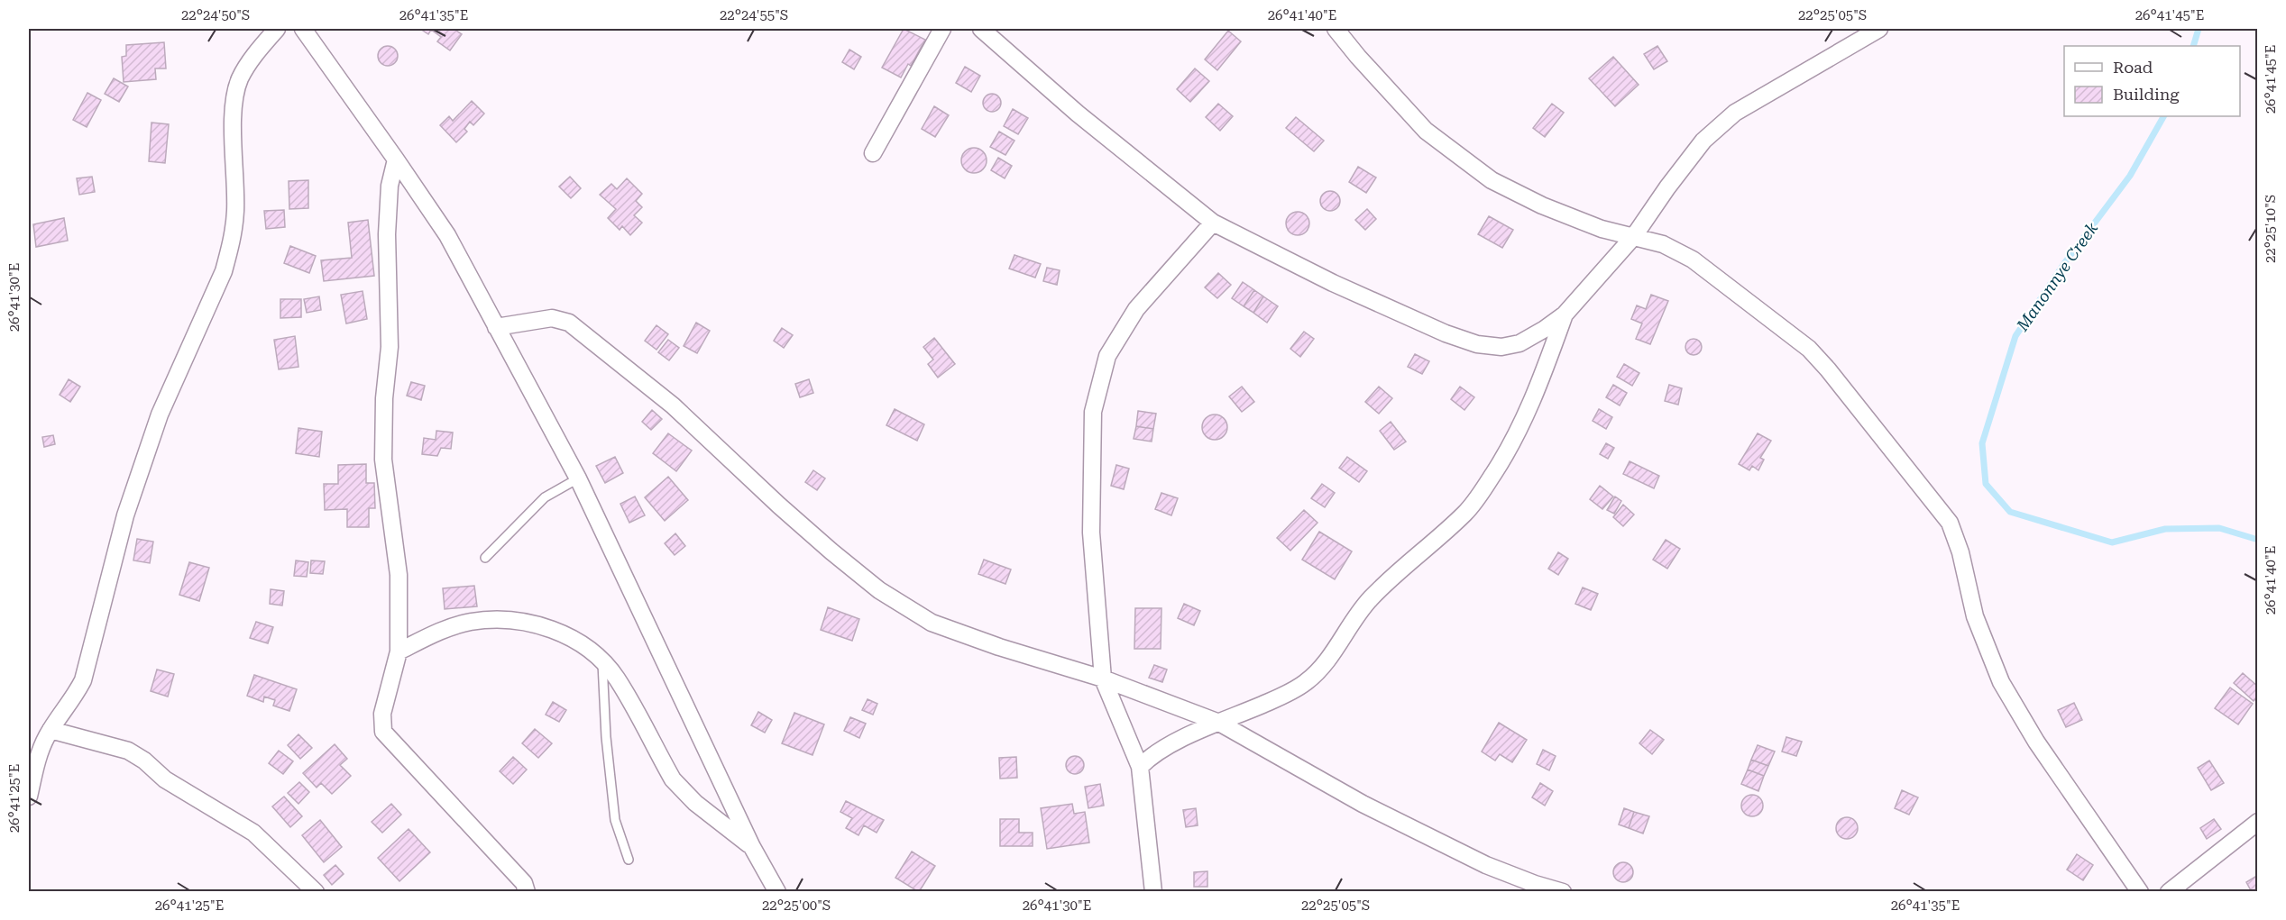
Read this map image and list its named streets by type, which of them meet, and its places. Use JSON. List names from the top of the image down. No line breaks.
{"water":["Manonnye Creek"],"legend":["Road","Building"],"coordinates":["22°24'50\"S","26°41'35\"E","22°24'55\"S","26°41'40\"E","22°25'05\"S","26°41'45\"E","22°25'10\"S","26°41'30\"E","26°41'25\"E","22°25'00\"S"]}
